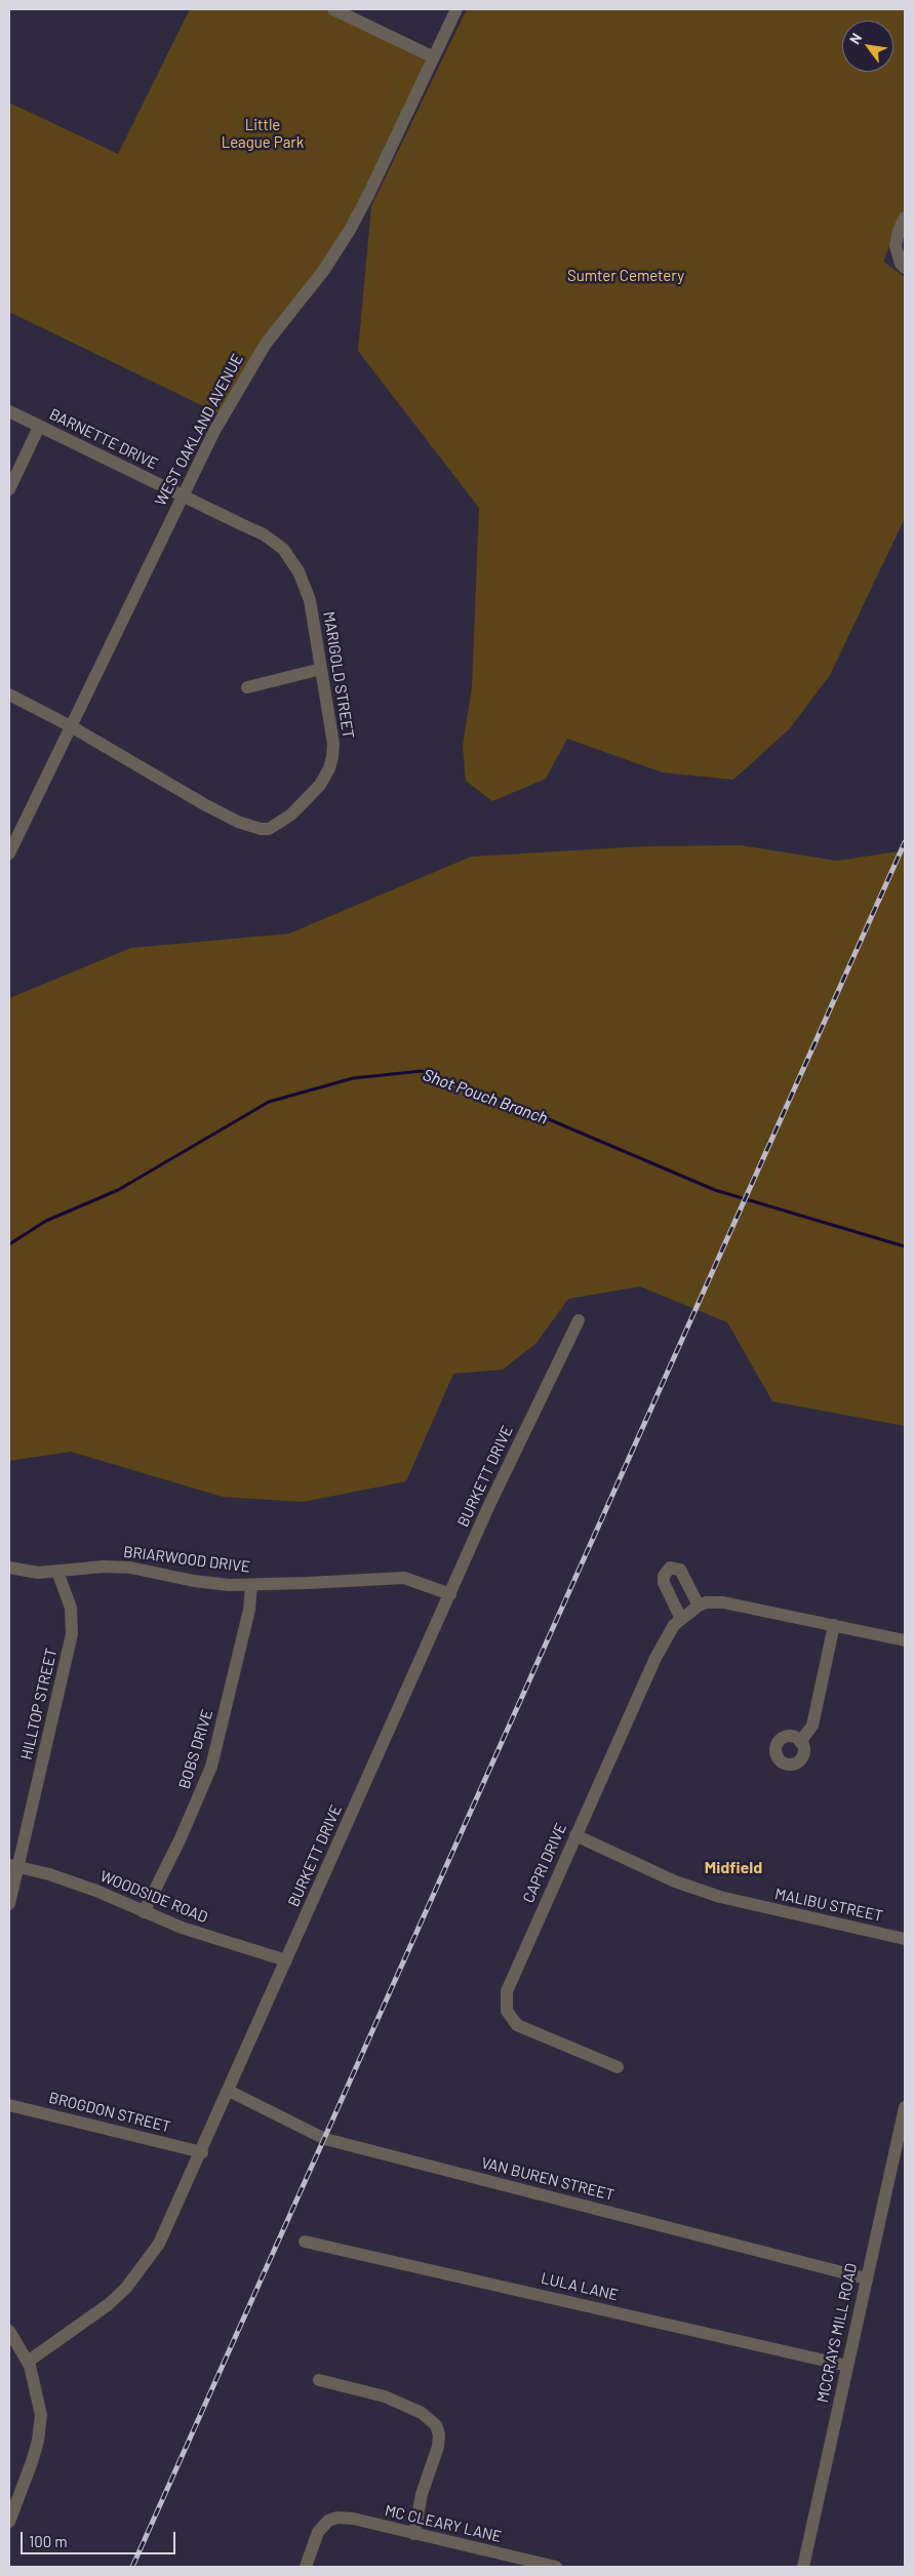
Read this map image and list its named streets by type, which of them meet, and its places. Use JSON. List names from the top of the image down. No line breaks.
{"streets":{"street":["WEST OAKLAND AVENUE","BARNETTE DRIVE","MARIGOLD STREET","BURKETT DRIVE","BRIARWOOD DRIVE","HILLTOP STREET","BOBS DRIVE","CAPRI DRIVE","WOODSIDE ROAD","MALIBU STREET","BROGDON STREET","VAN BUREN STREET","LULA LANE","MCCRAYS MILL ROAD","MC CLEARY LANE"]},"crossings":[["WEST OAKLAND AVENUE","BARNETTE DRIVE"],["WEST OAKLAND AVENUE","MARIGOLD STREET"],["BARNETTE DRIVE","MARIGOLD STREET"],["BURKETT DRIVE","BRIARWOOD DRIVE"],["BURKETT DRIVE","WOODSIDE ROAD"],["BURKETT DRIVE","BROGDON STREET"],["BURKETT DRIVE","VAN BUREN STREET"],["BRIARWOOD DRIVE","HILLTOP STREET"],["BRIARWOOD DRIVE","BOBS DRIVE"],["HILLTOP STREET","WOODSIDE ROAD"],["BOBS DRIVE","WOODSIDE ROAD"],["CAPRI DRIVE","MALIBU STREET"],["VAN BUREN STREET","MCCRAYS MILL ROAD"],["LULA LANE","MCCRAYS MILL ROAD"]],"districts":["Midfield"],"water":["Shot Pouch Branch"],"parks":["Little League Park","Sumter Cemetery"],"scale_bar":"100 m","north":"top left"}
